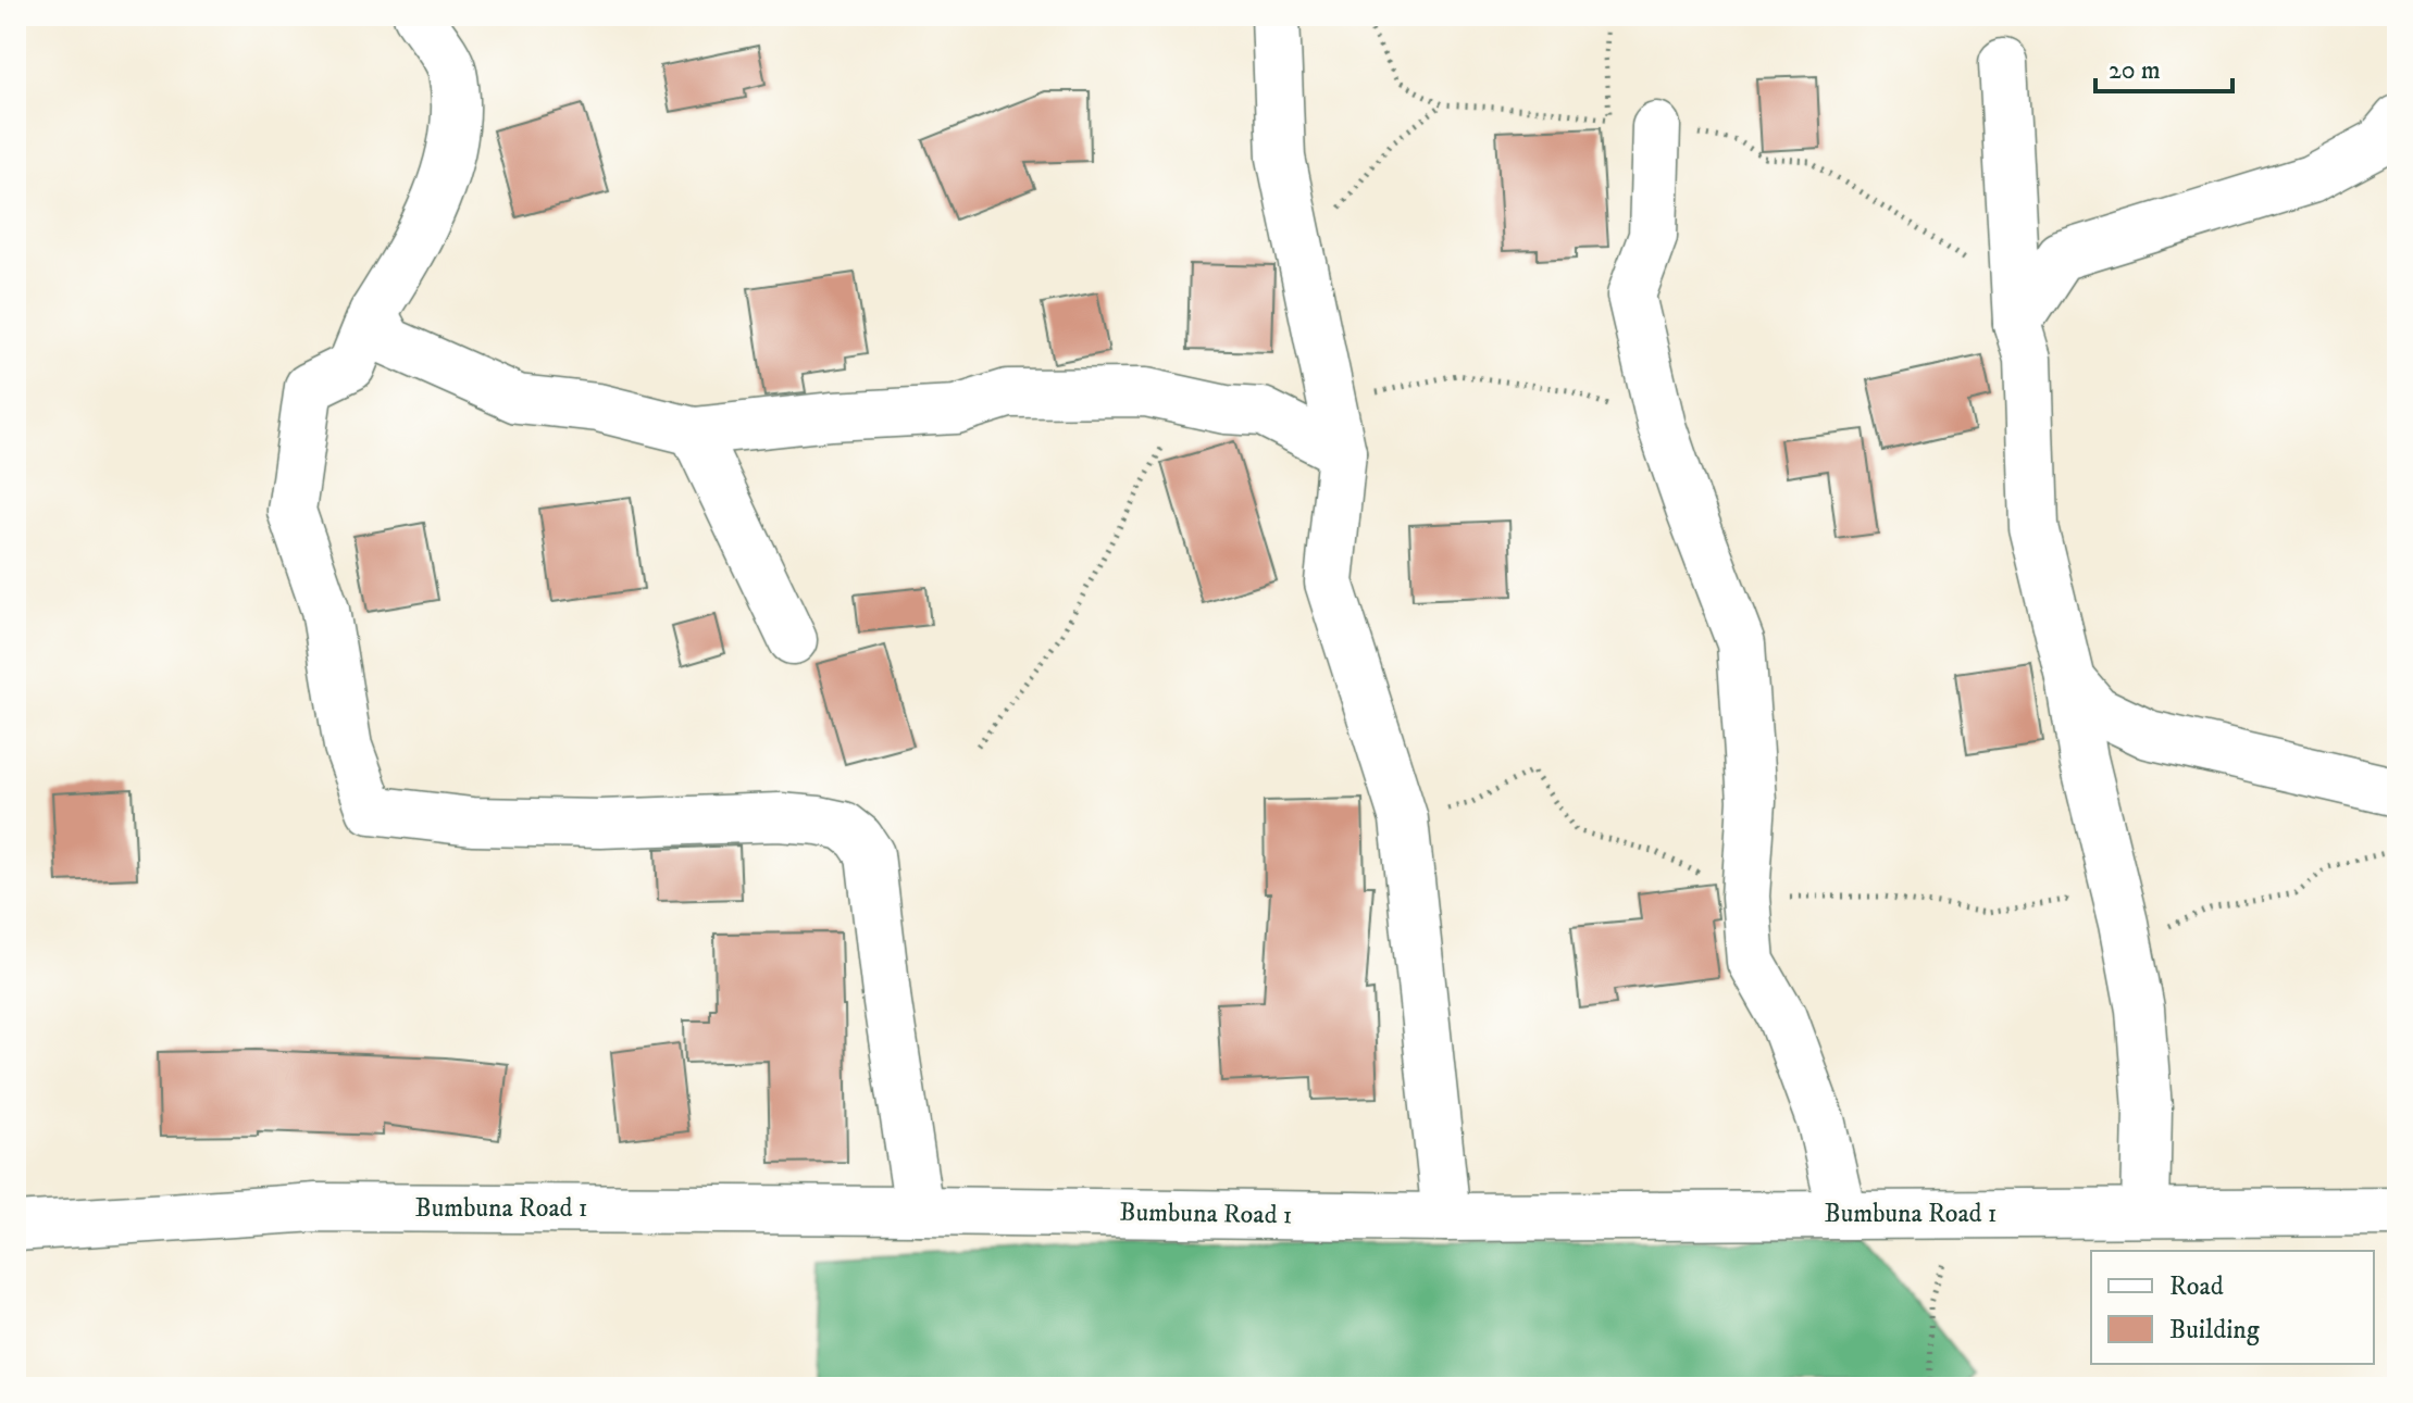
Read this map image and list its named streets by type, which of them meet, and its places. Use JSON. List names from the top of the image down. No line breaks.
{"streets":{"street":["Bumbuna Road 1"]},"legend":["Road","Building"],"scale_bar":"20 m"}
